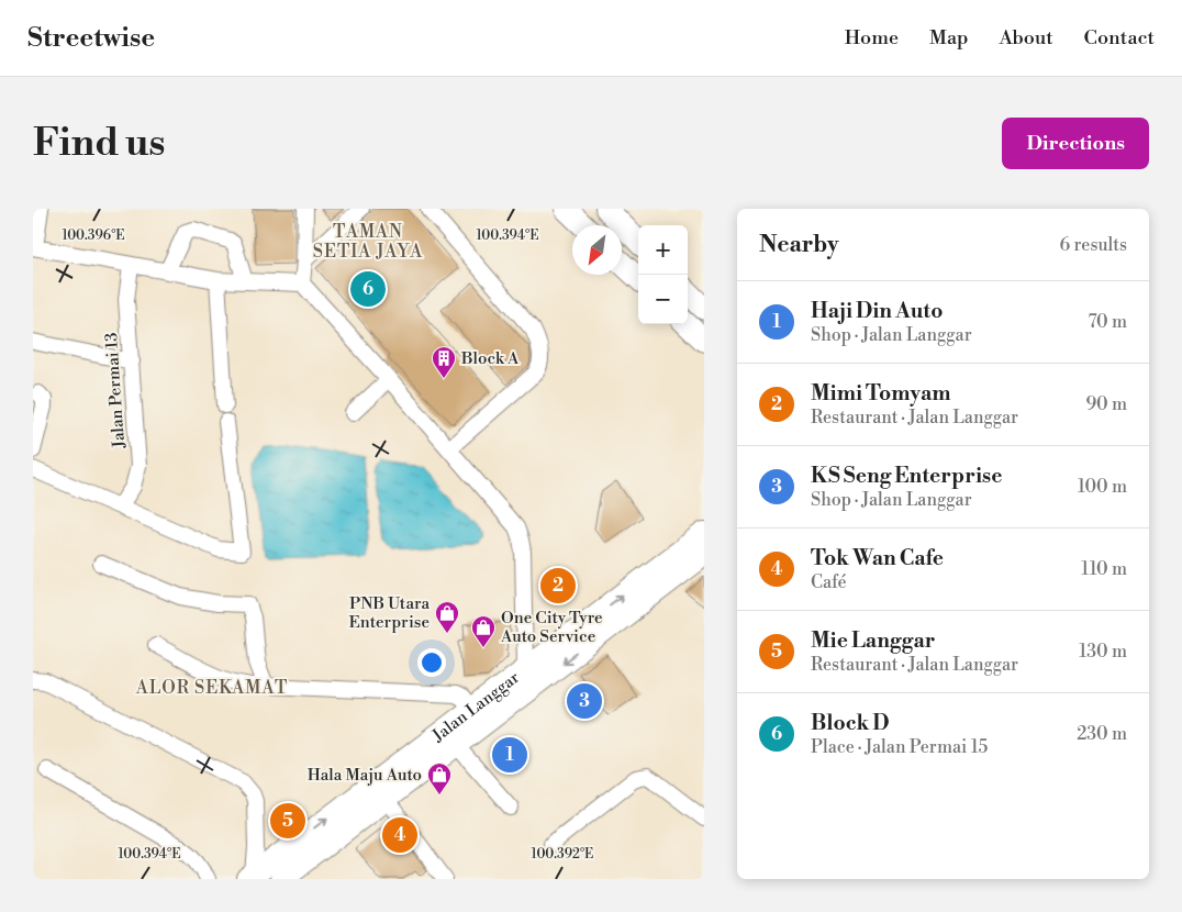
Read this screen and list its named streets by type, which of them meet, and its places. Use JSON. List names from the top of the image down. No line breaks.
{"streets":{"highway":["Jalan Langgar"],"street":["Jalan Permai 13"]},"districts":["TAMAN SETIA JAYA","ALOR SEKAMAT"],"places":{"building":["Block A"],"shop":["PNB Utara Enterprise","One City Tyre Auto Service","Hala Maju Auto"]},"north":"bottom left","page":{"header":"Streetwise","nav":["Home","Map","About","Contact"],"buttons":"Directions","title":"Find us","heading":["Nearby","6 results"],"map_buttons":["+","−"],"pins":["6","2","3","1","5","4"],"list":[{"mark":"1","name":"Haji Din Auto","note":"Shop · Jalan Langgar","value":"70 m"},{"mark":"2","name":"Mimi Tomyam","note":"Restaurant · Jalan Langgar","value":"90 m"},{"mark":"3","name":"KS Seng Enterprise","note":"Shop · Jalan Langgar","value":"100 m"},{"mark":"4","name":"Tok Wan Cafe","note":"Café","value":"110 m"},{"mark":"5","name":"Mie Langgar","note":"Restaurant · Jalan Langgar","value":"130 m"},{"mark":"6","name":"Block D","note":"Place · Jalan Permai 15","value":"230 m"}]},"coordinates":["100.396°E","100.394°E","100.392°E"]}
